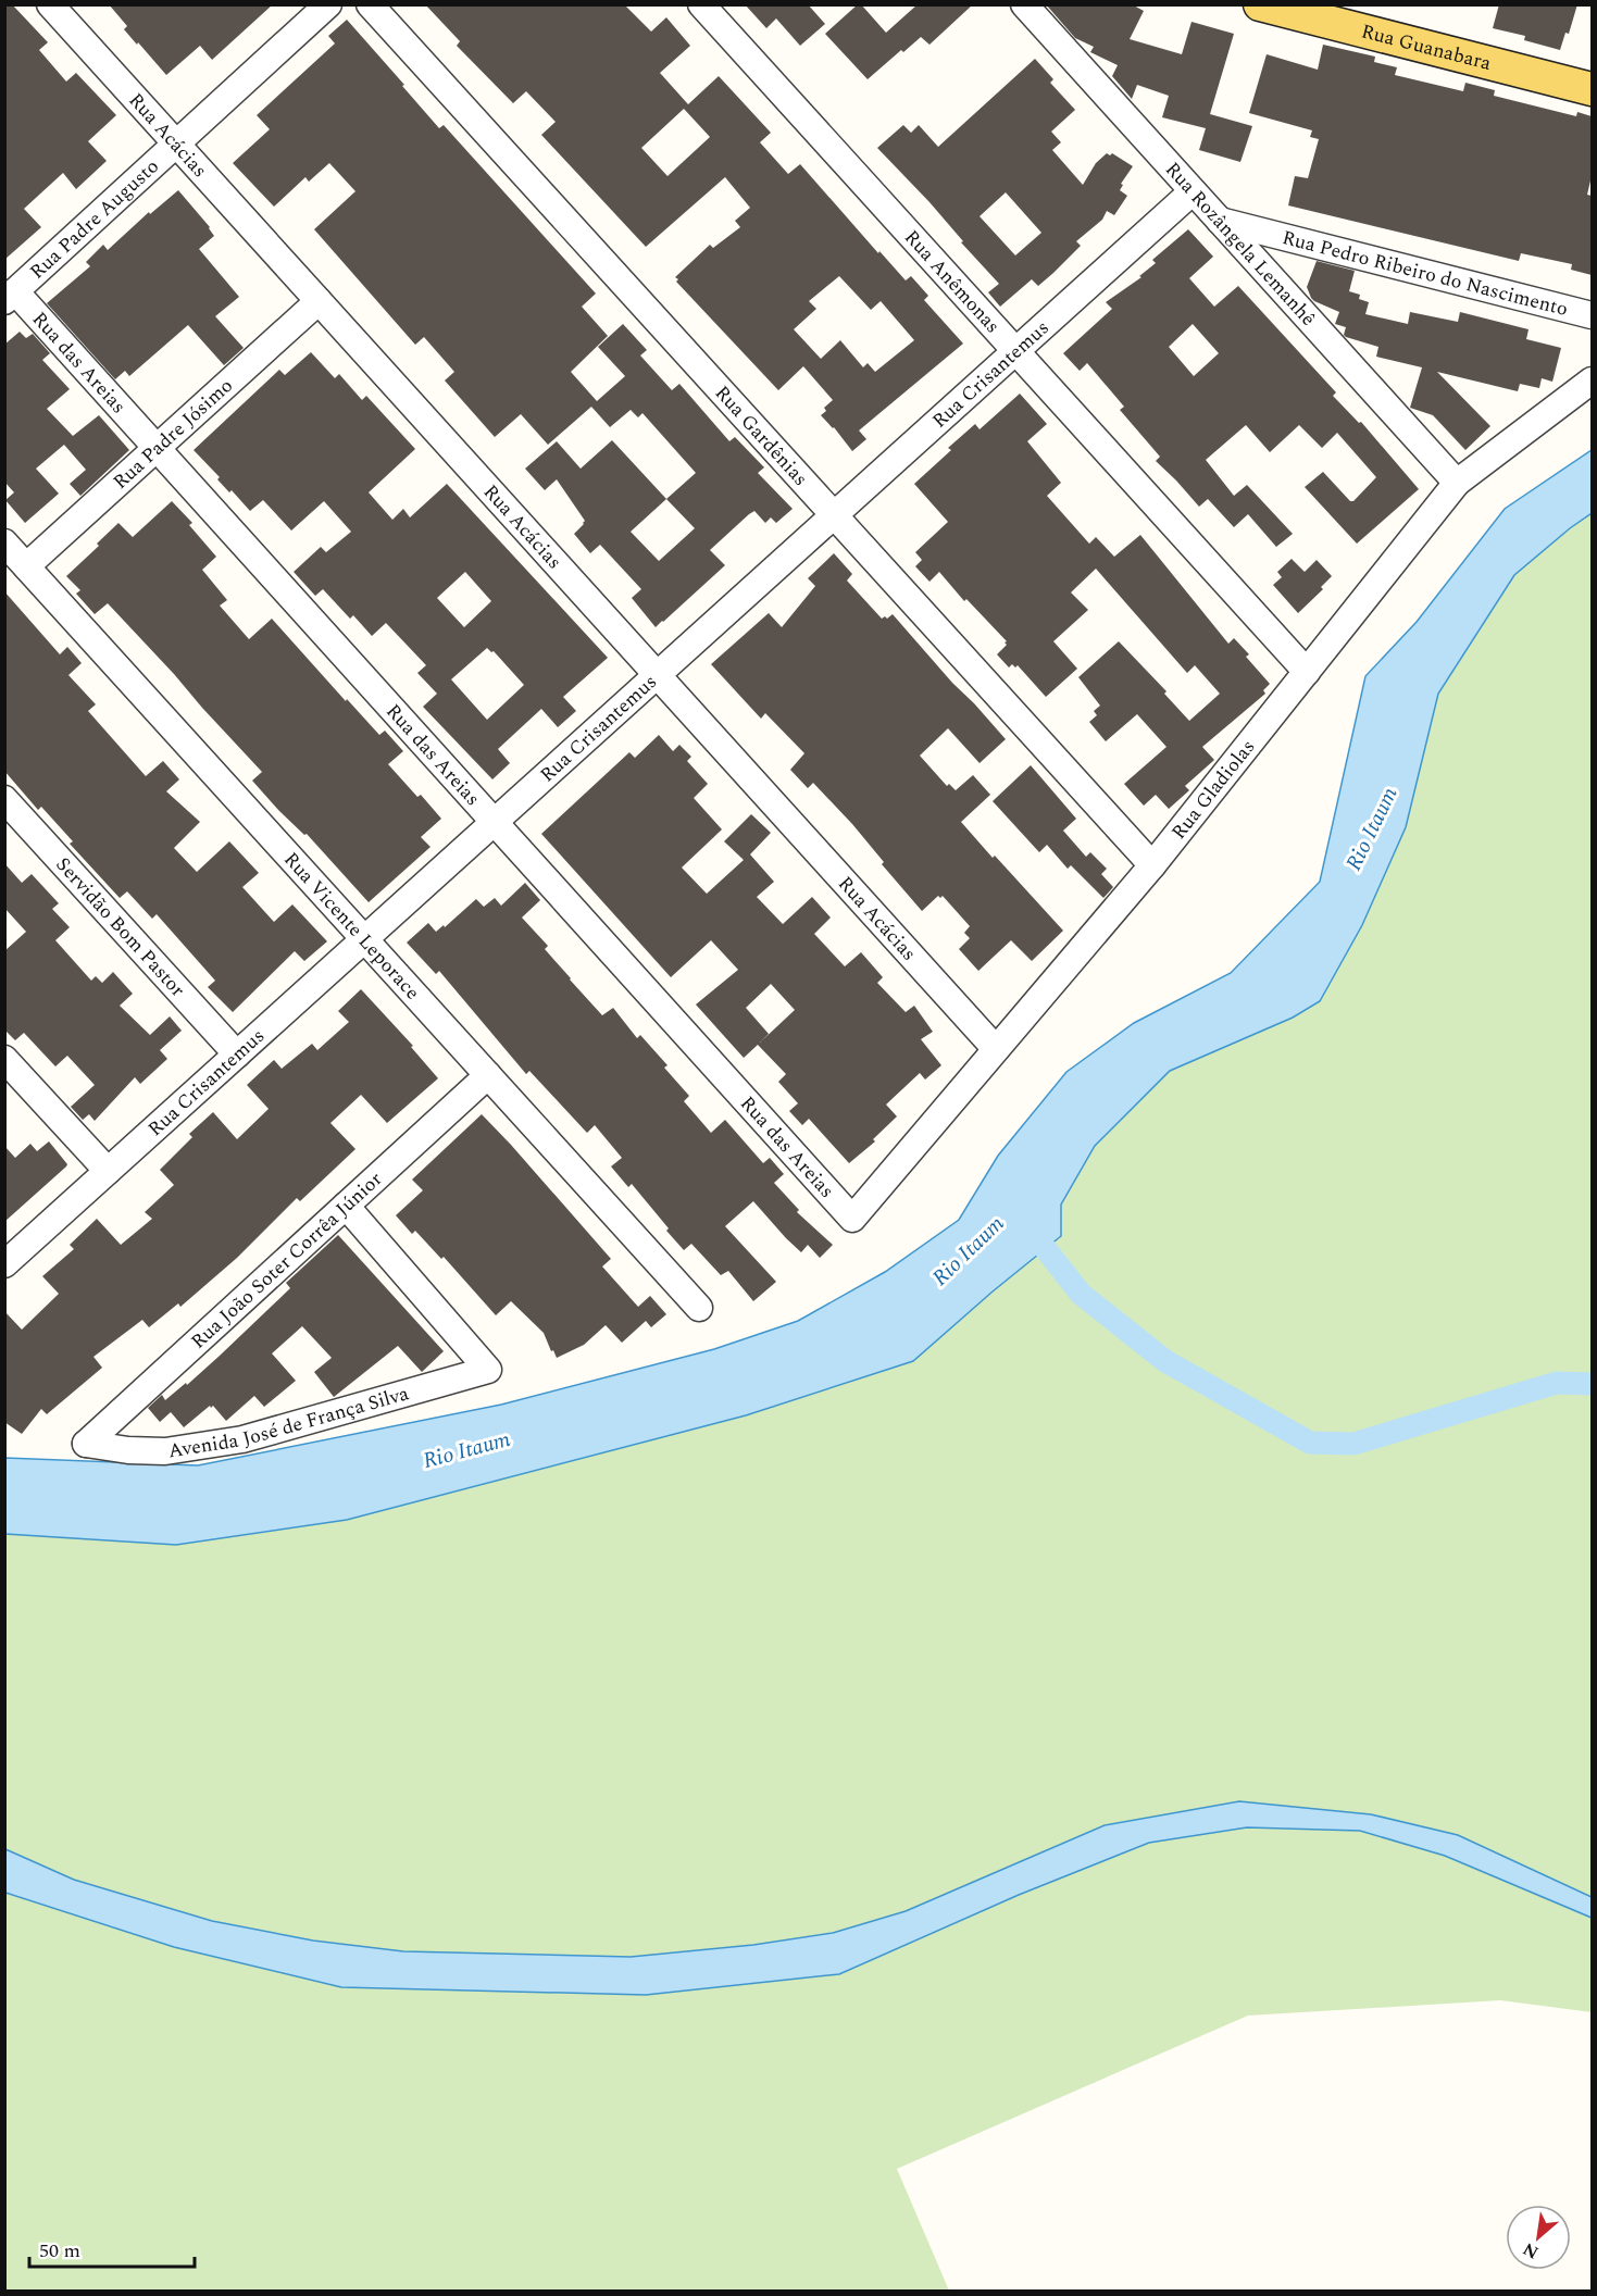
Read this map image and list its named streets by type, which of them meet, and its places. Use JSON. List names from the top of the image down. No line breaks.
{"streets":{"main road":["Rua Guanabara"],"street":["Rua Acácias","Rua Padre Augusto","Rua Rozângela Lemanhê","Rua Pedro Ribeiro do Nascimento","Rua Anêmonas","Rua das Areias","Rua Crisantemus","Rua Padre Jósimo","Rua Gardênias","Rua Gladiolas","Rua Vicente Leporace","Servidão Bom Pastor","Rua João Soter Corrêa Júnior","Avenida José de França Silva"]},"crossings":[["Rua Acácias","Rua Padre Augusto"],["Rua Acácias","Rua Crisantemus"],["Rua Acácias","Rua Padre Jósimo"],["Rua Acácias","Rua Gladiolas"],["Rua Padre Augusto","Rua das Areias"],["Rua Rozângela Lemanhê","Rua Pedro Ribeiro do Nascimento"],["Rua Rozângela Lemanhê","Rua Crisantemus"],["Rua Rozângela Lemanhê","Rua Gladiolas"],["Rua Anêmonas","Rua Crisantemus"],["Rua Anêmonas","Rua Gladiolas"],["Rua das Areias","Rua Crisantemus"],["Rua das Areias","Rua Padre Jósimo"],["Rua das Areias","Rua Gladiolas"],["Rua Crisantemus","Rua Gardênias"],["Rua Crisantemus","Rua Vicente Leporace"],["Rua Crisantemus","Servidão Bom Pastor"],["Rua Padre Jósimo","Rua Vicente Leporace"],["Rua Gardênias","Rua Gladiolas"],["Rua Vicente Leporace","Rua João Soter Corrêa Júnior"],["Rua João Soter Corrêa Júnior","Avenida José de França Silva"]],"water":["Rio Itaum"],"scale_bar":"50 m","north":"bottom left"}
